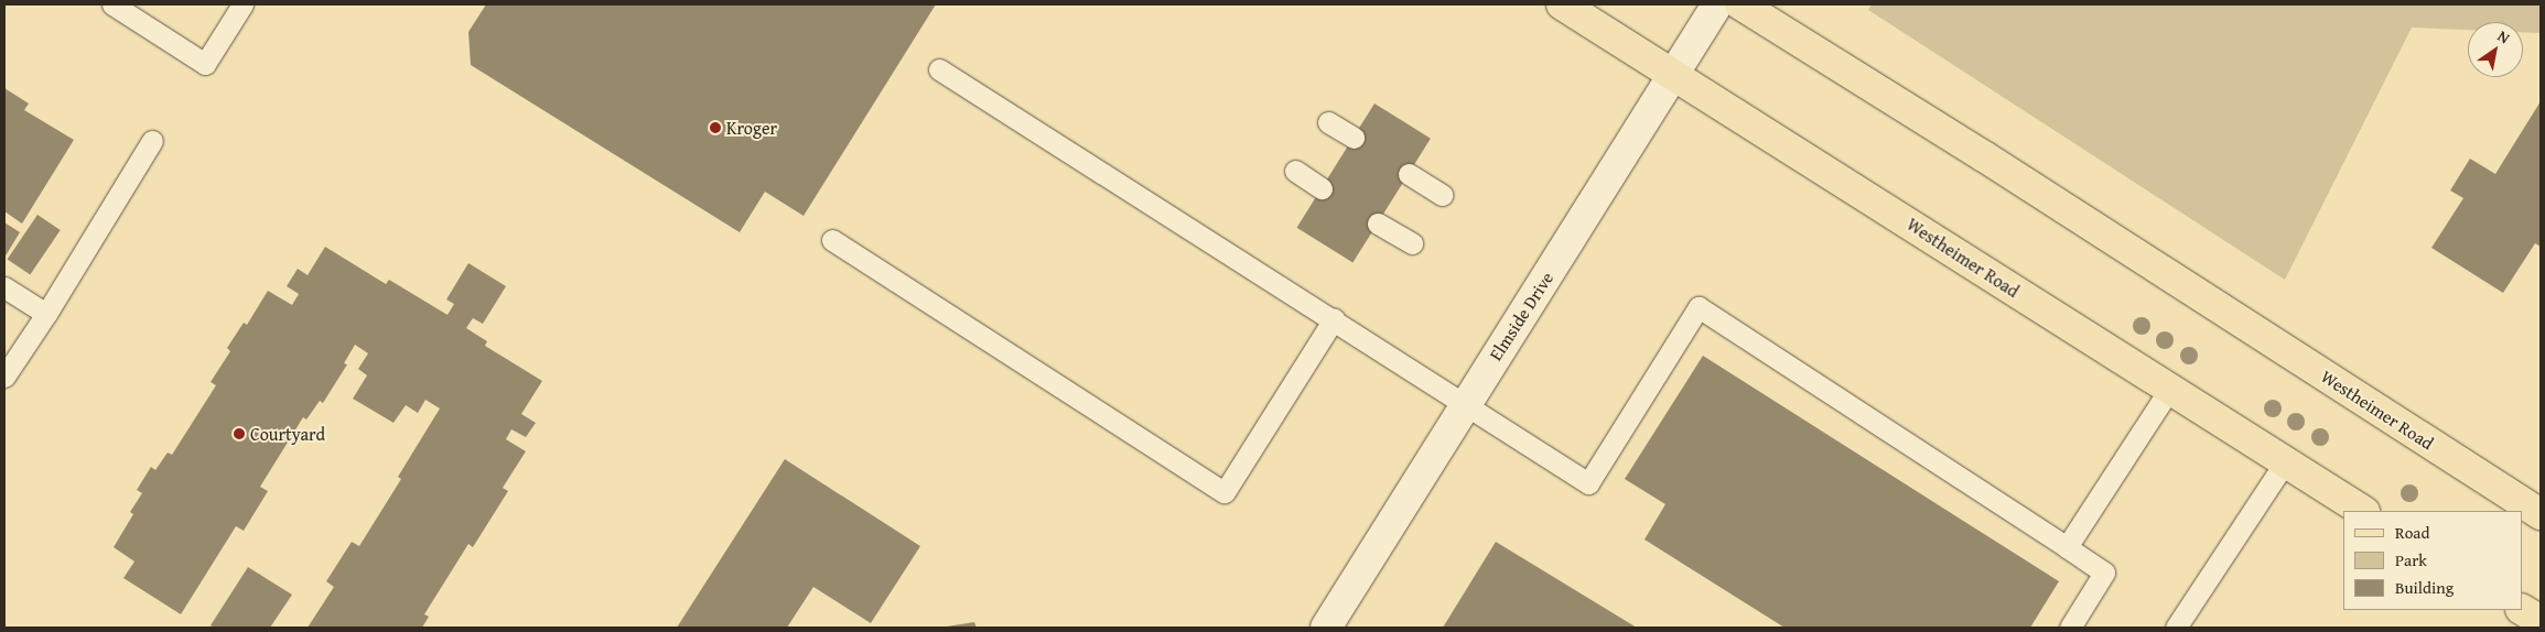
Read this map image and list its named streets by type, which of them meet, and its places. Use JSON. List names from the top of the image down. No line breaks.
{"streets":{"main road":["Westheimer Road"],"street":["Elmside Drive"]},"crossings":[["Westheimer Road","Elmside Drive"]],"places":["Kroger","Courtyard"],"legend":["Road","Park","Building"],"north":"top right"}
